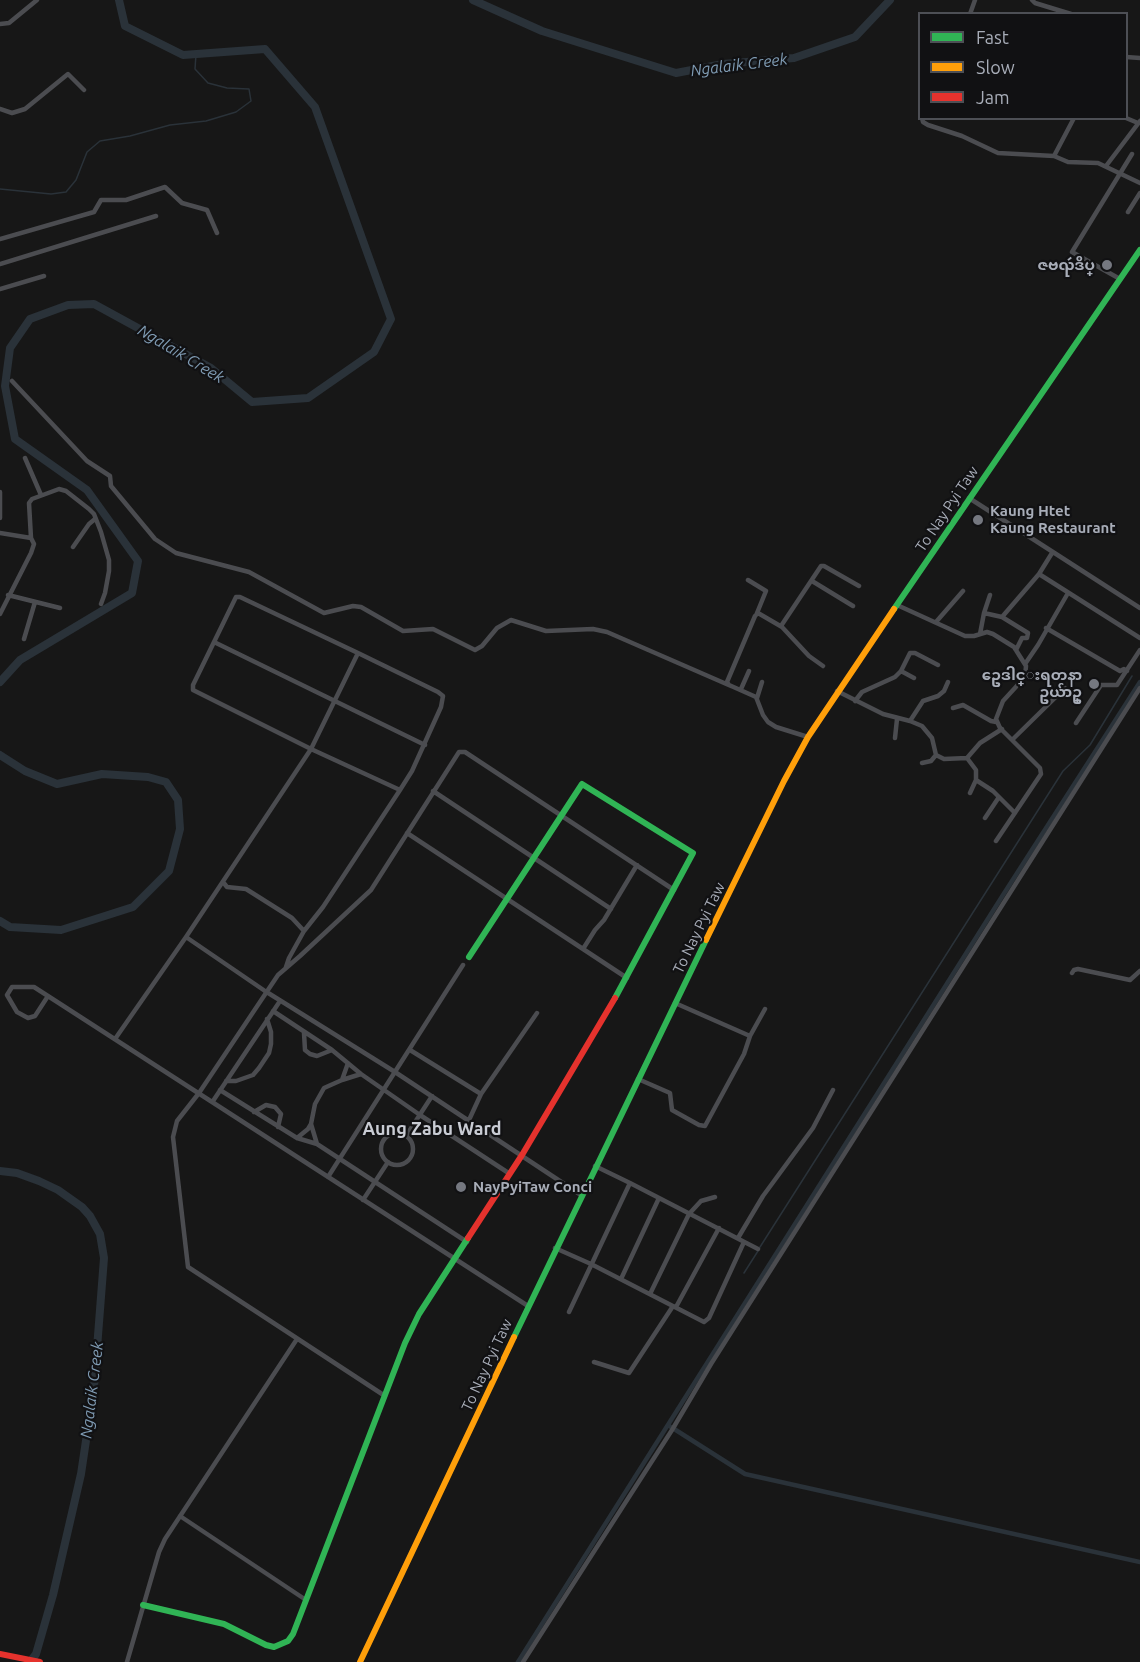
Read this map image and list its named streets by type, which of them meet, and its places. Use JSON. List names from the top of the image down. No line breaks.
{"streets":{"main road":["To Nay Pyi Taw"]},"districts":["Aung Zabu Ward"],"water":["Ngalaik Creek"],"places":["ဇဗၺဴဒိပ္","Kaung Htet Kaung Restaurant","ဥေဒါင္းရတနာ ဥယ်ာဥ္","NayPyiTaw Conci"],"legend":["Fast","Slow","Jam"]}
